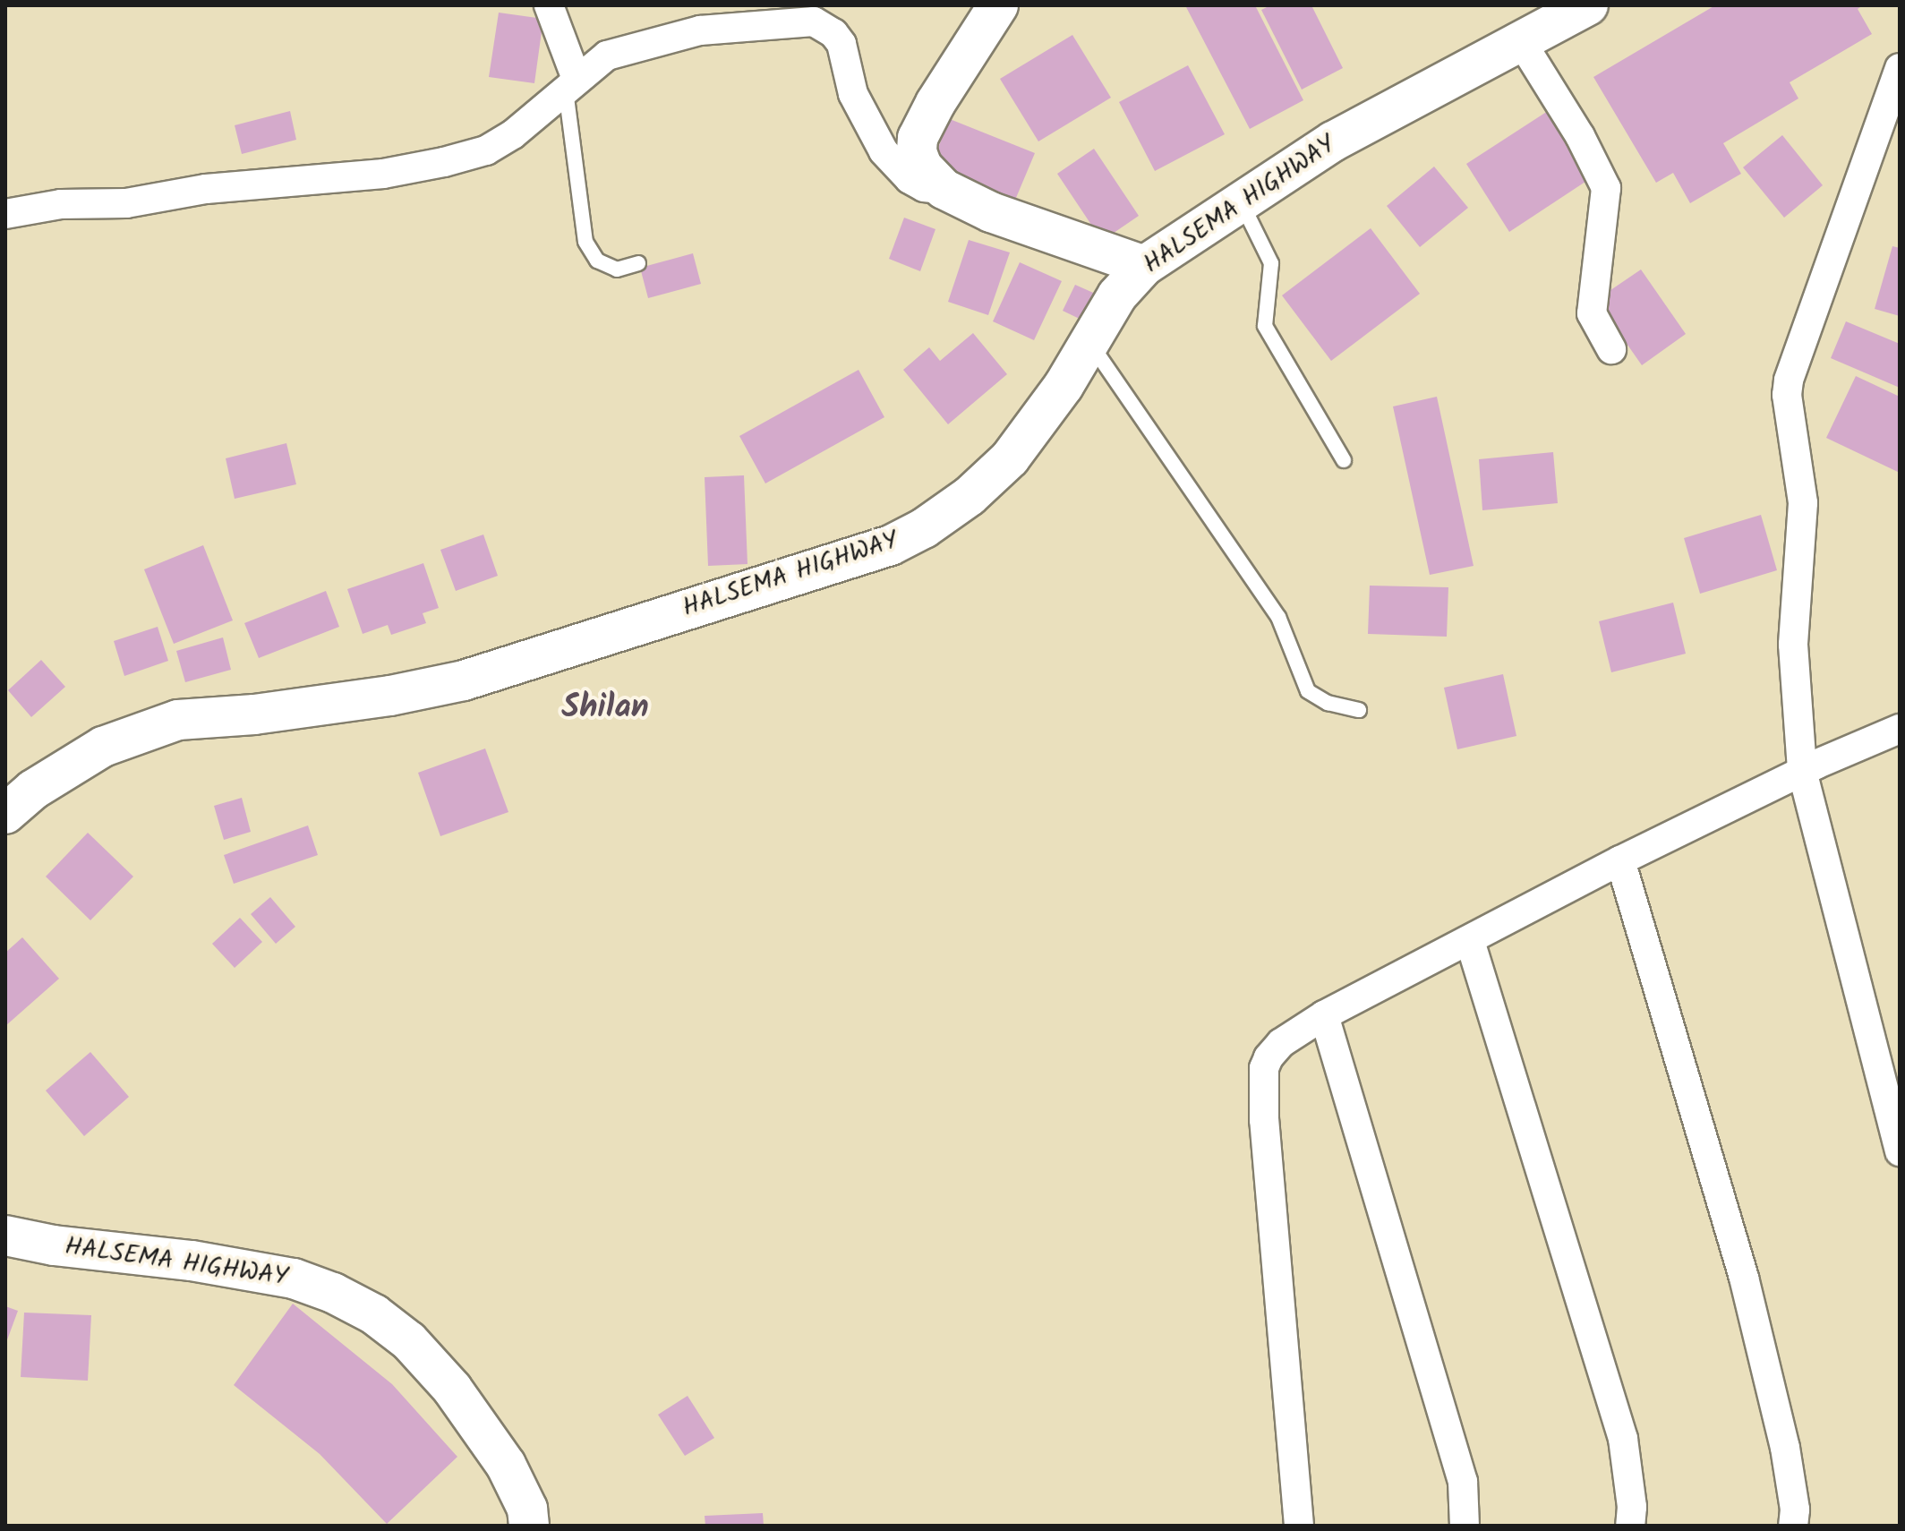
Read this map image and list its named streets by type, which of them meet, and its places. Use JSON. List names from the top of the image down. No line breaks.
{"streets":{"main road":["HALSEMA HIGHWAY"]},"districts":["Shilan"]}
